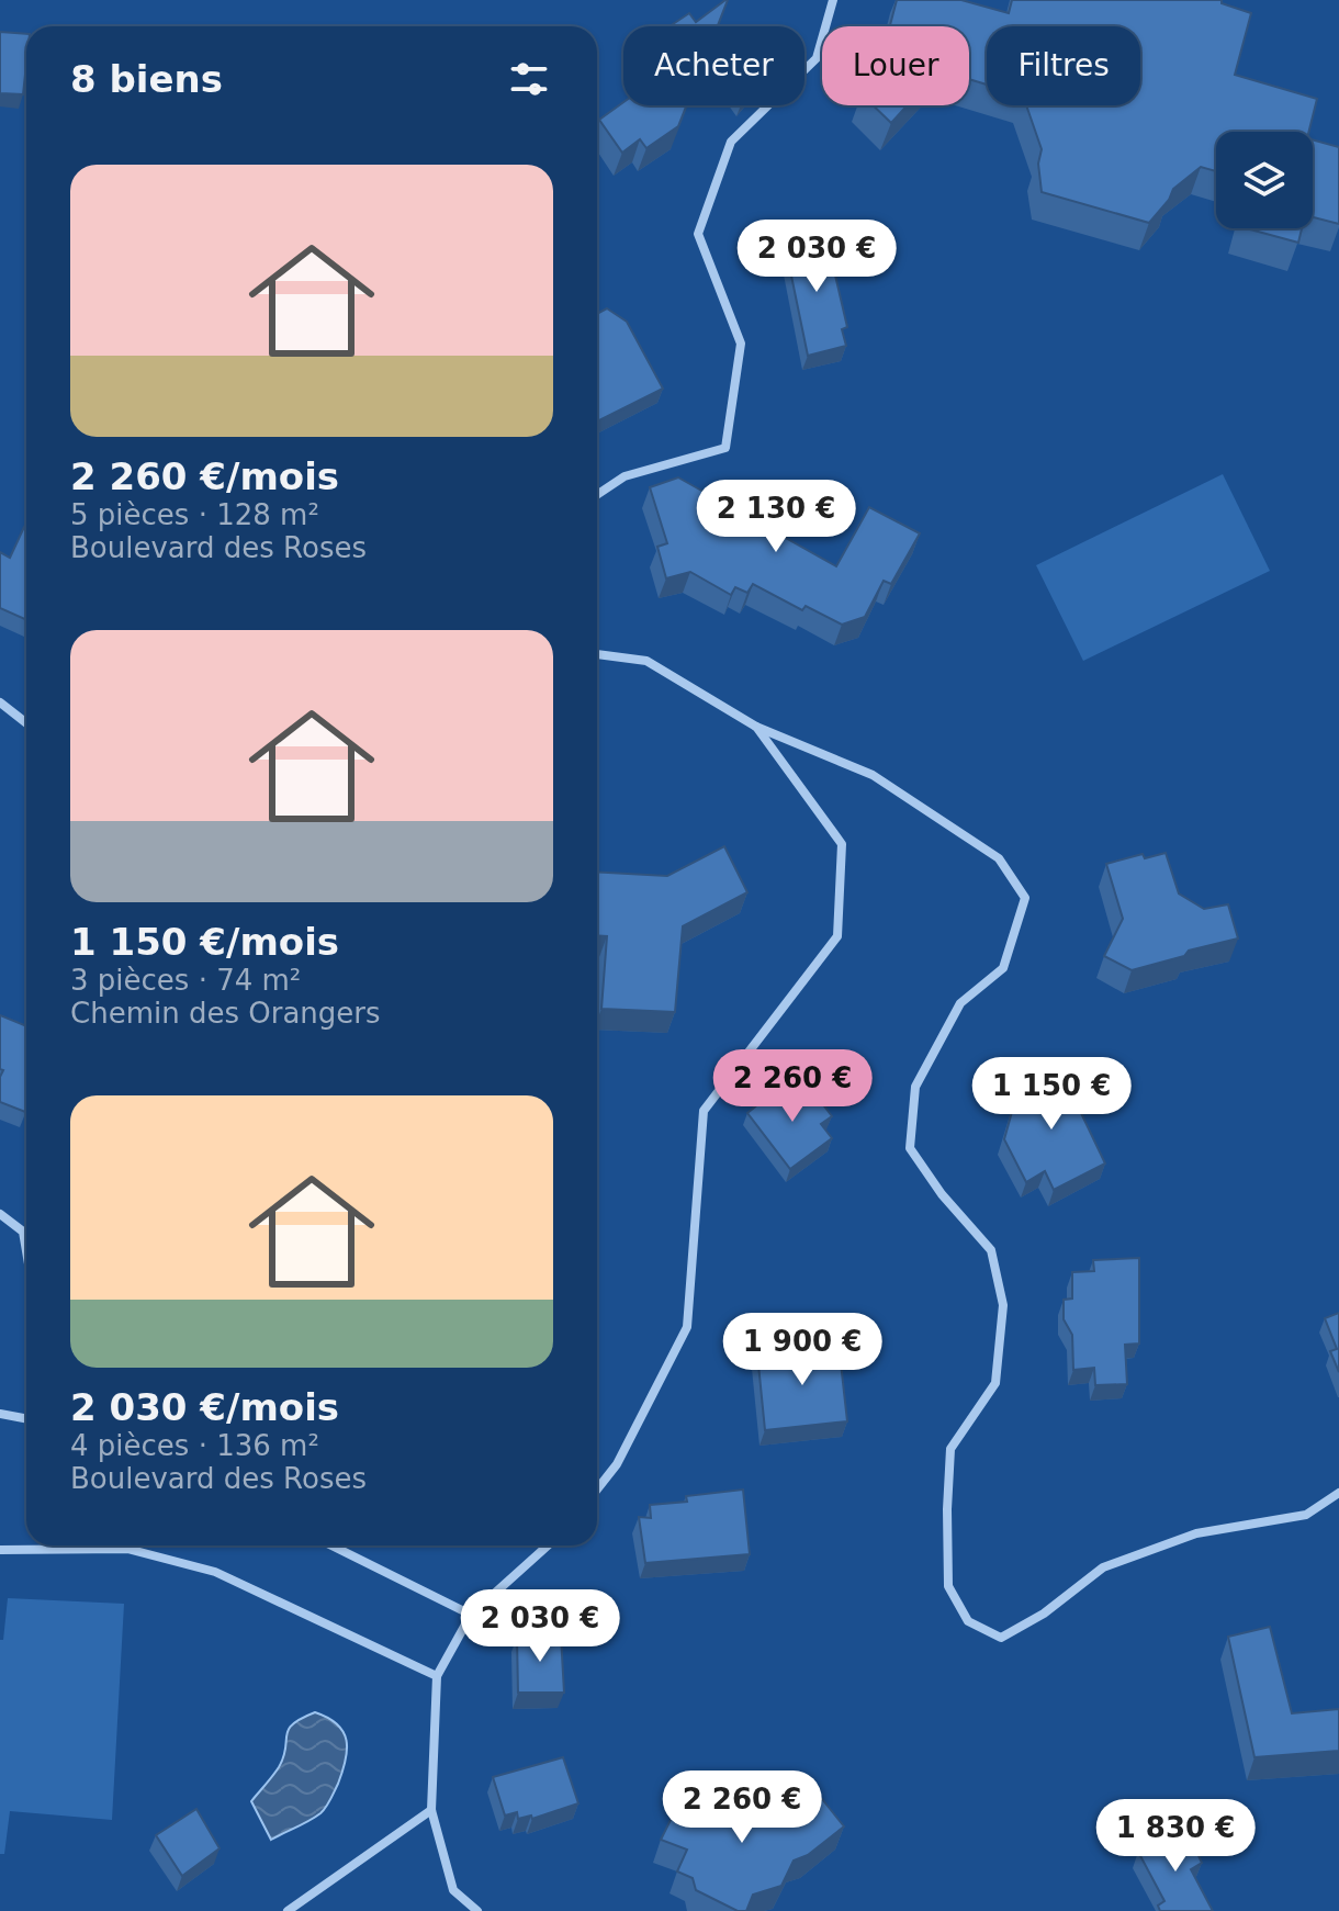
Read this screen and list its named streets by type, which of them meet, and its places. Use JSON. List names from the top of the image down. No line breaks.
{"page":{"chip":["Acheter","Louer","Filtres"],"heading":"8 biens","list":[{"name":"2 260 €/mois","note":"5 pièces · 128 m² · Boulevard des Roses"},{"name":"1 150 €/mois","note":"3 pièces · 74 m² · Chemin des Orangers"},{"name":"2 030 €/mois","note":"4 pièces · 136 m² · Boulevard des Roses"}],"price":["2 030 €","2 130 €","2 260 €","1 150 €","1 900 €","2 030 €","2 260 €","1 830 €"]}}
